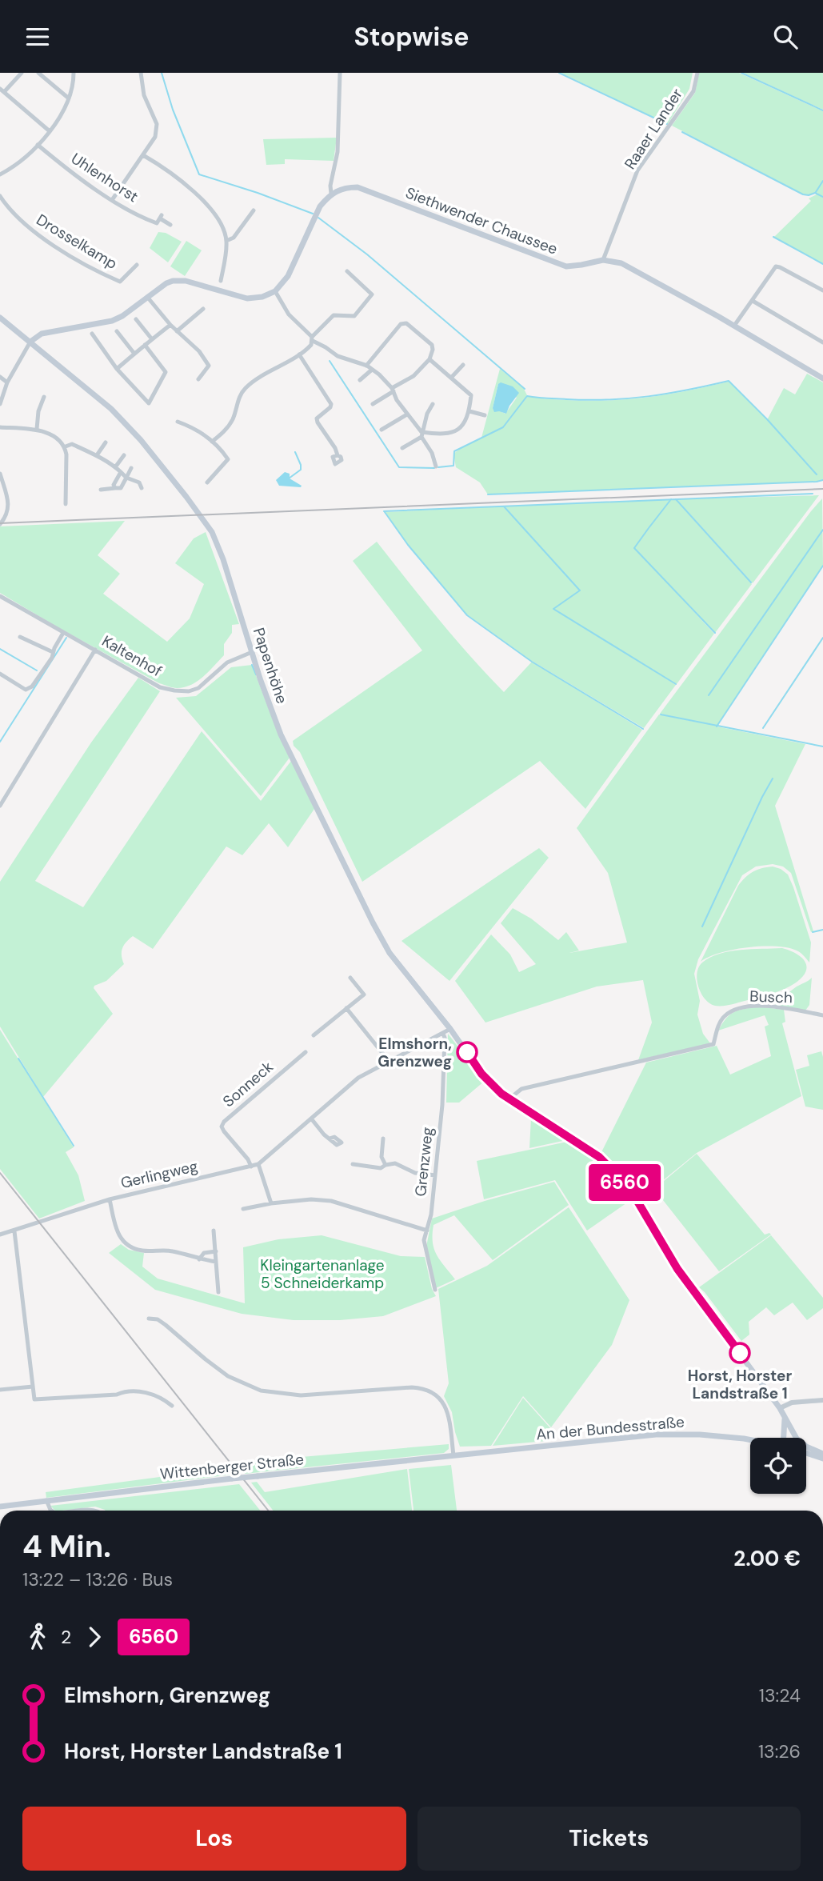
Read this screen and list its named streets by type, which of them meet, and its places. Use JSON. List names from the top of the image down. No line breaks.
{"streets":{"main road":["Siethwender Chaussee","Papenhöhe","An der Bundesstraße","Wittenberger Straße"],"street":["Raaer Lander","Uhlenhorst","Drosselkamp","Kaltenhof","Busch","Sonneck","Grenzweg","Gerlingweg"]},"crossings":[["Raaer Lander","Siethwender Chaussee"],["Kaltenhof","Papenhöhe"],["Papenhöhe","Busch"],["Papenhöhe","Gerlingweg"],["Sonneck","Gerlingweg"],["Grenzweg","Gerlingweg"],["An der Bundesstraße","Wittenberger Straße"]],"parks":["Kleingartenanlage 5 Schneiderkamp"],"places":["Elmshorn, Grenzweg","Horst, Horster Landstraße 1"],"lines":["bus line 6560"],"page":{"header":"Stopwise","on_map":"6560","heading":["4 Min.","13:22 – 13:26 · Bus","2.00 €"],"legs":["2","6560"],"list":[{"name":"Elmshorn, Grenzweg","value":"13:24"},{"name":"Horst, Horster Landstraße 1","value":"13:26"}],"buttons":["Los","Tickets"]}}
